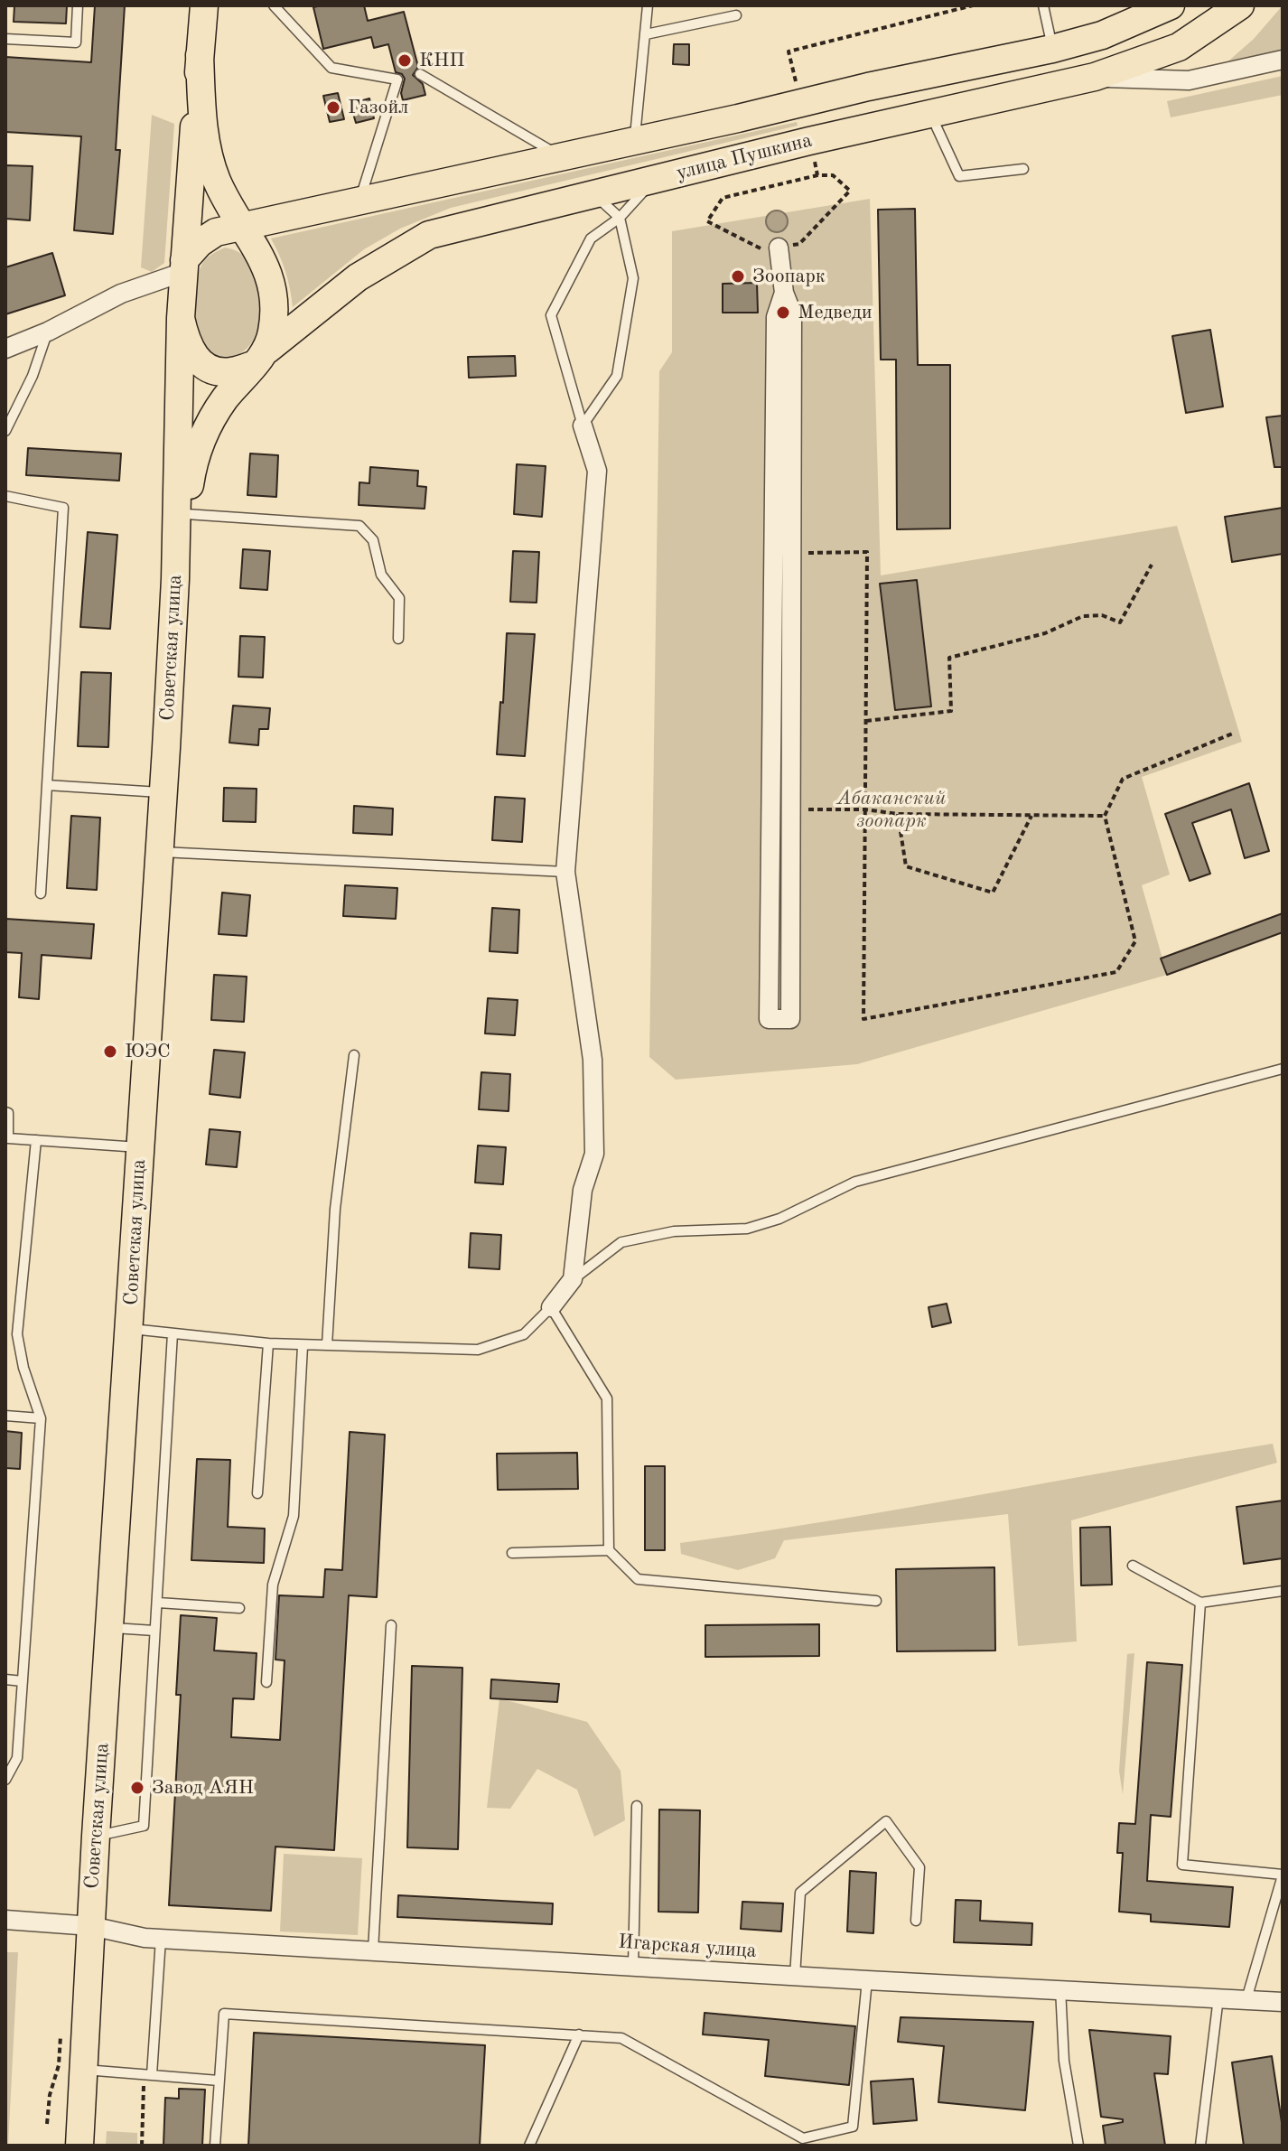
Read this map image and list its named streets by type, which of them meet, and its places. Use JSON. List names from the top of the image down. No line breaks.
{"streets":{"main road":["улица Пушкина","Советская улица"],"street":["Игарская улица"]},"crossings":[["улица Пушкина","Советская улица"],["Советская улица","Игарская улица"]],"parks":["Абаканский зоопарк"],"places":["КНП","Газойл","Зоопарк","Медведи","ЮЭС","Завод АЯН"]}
